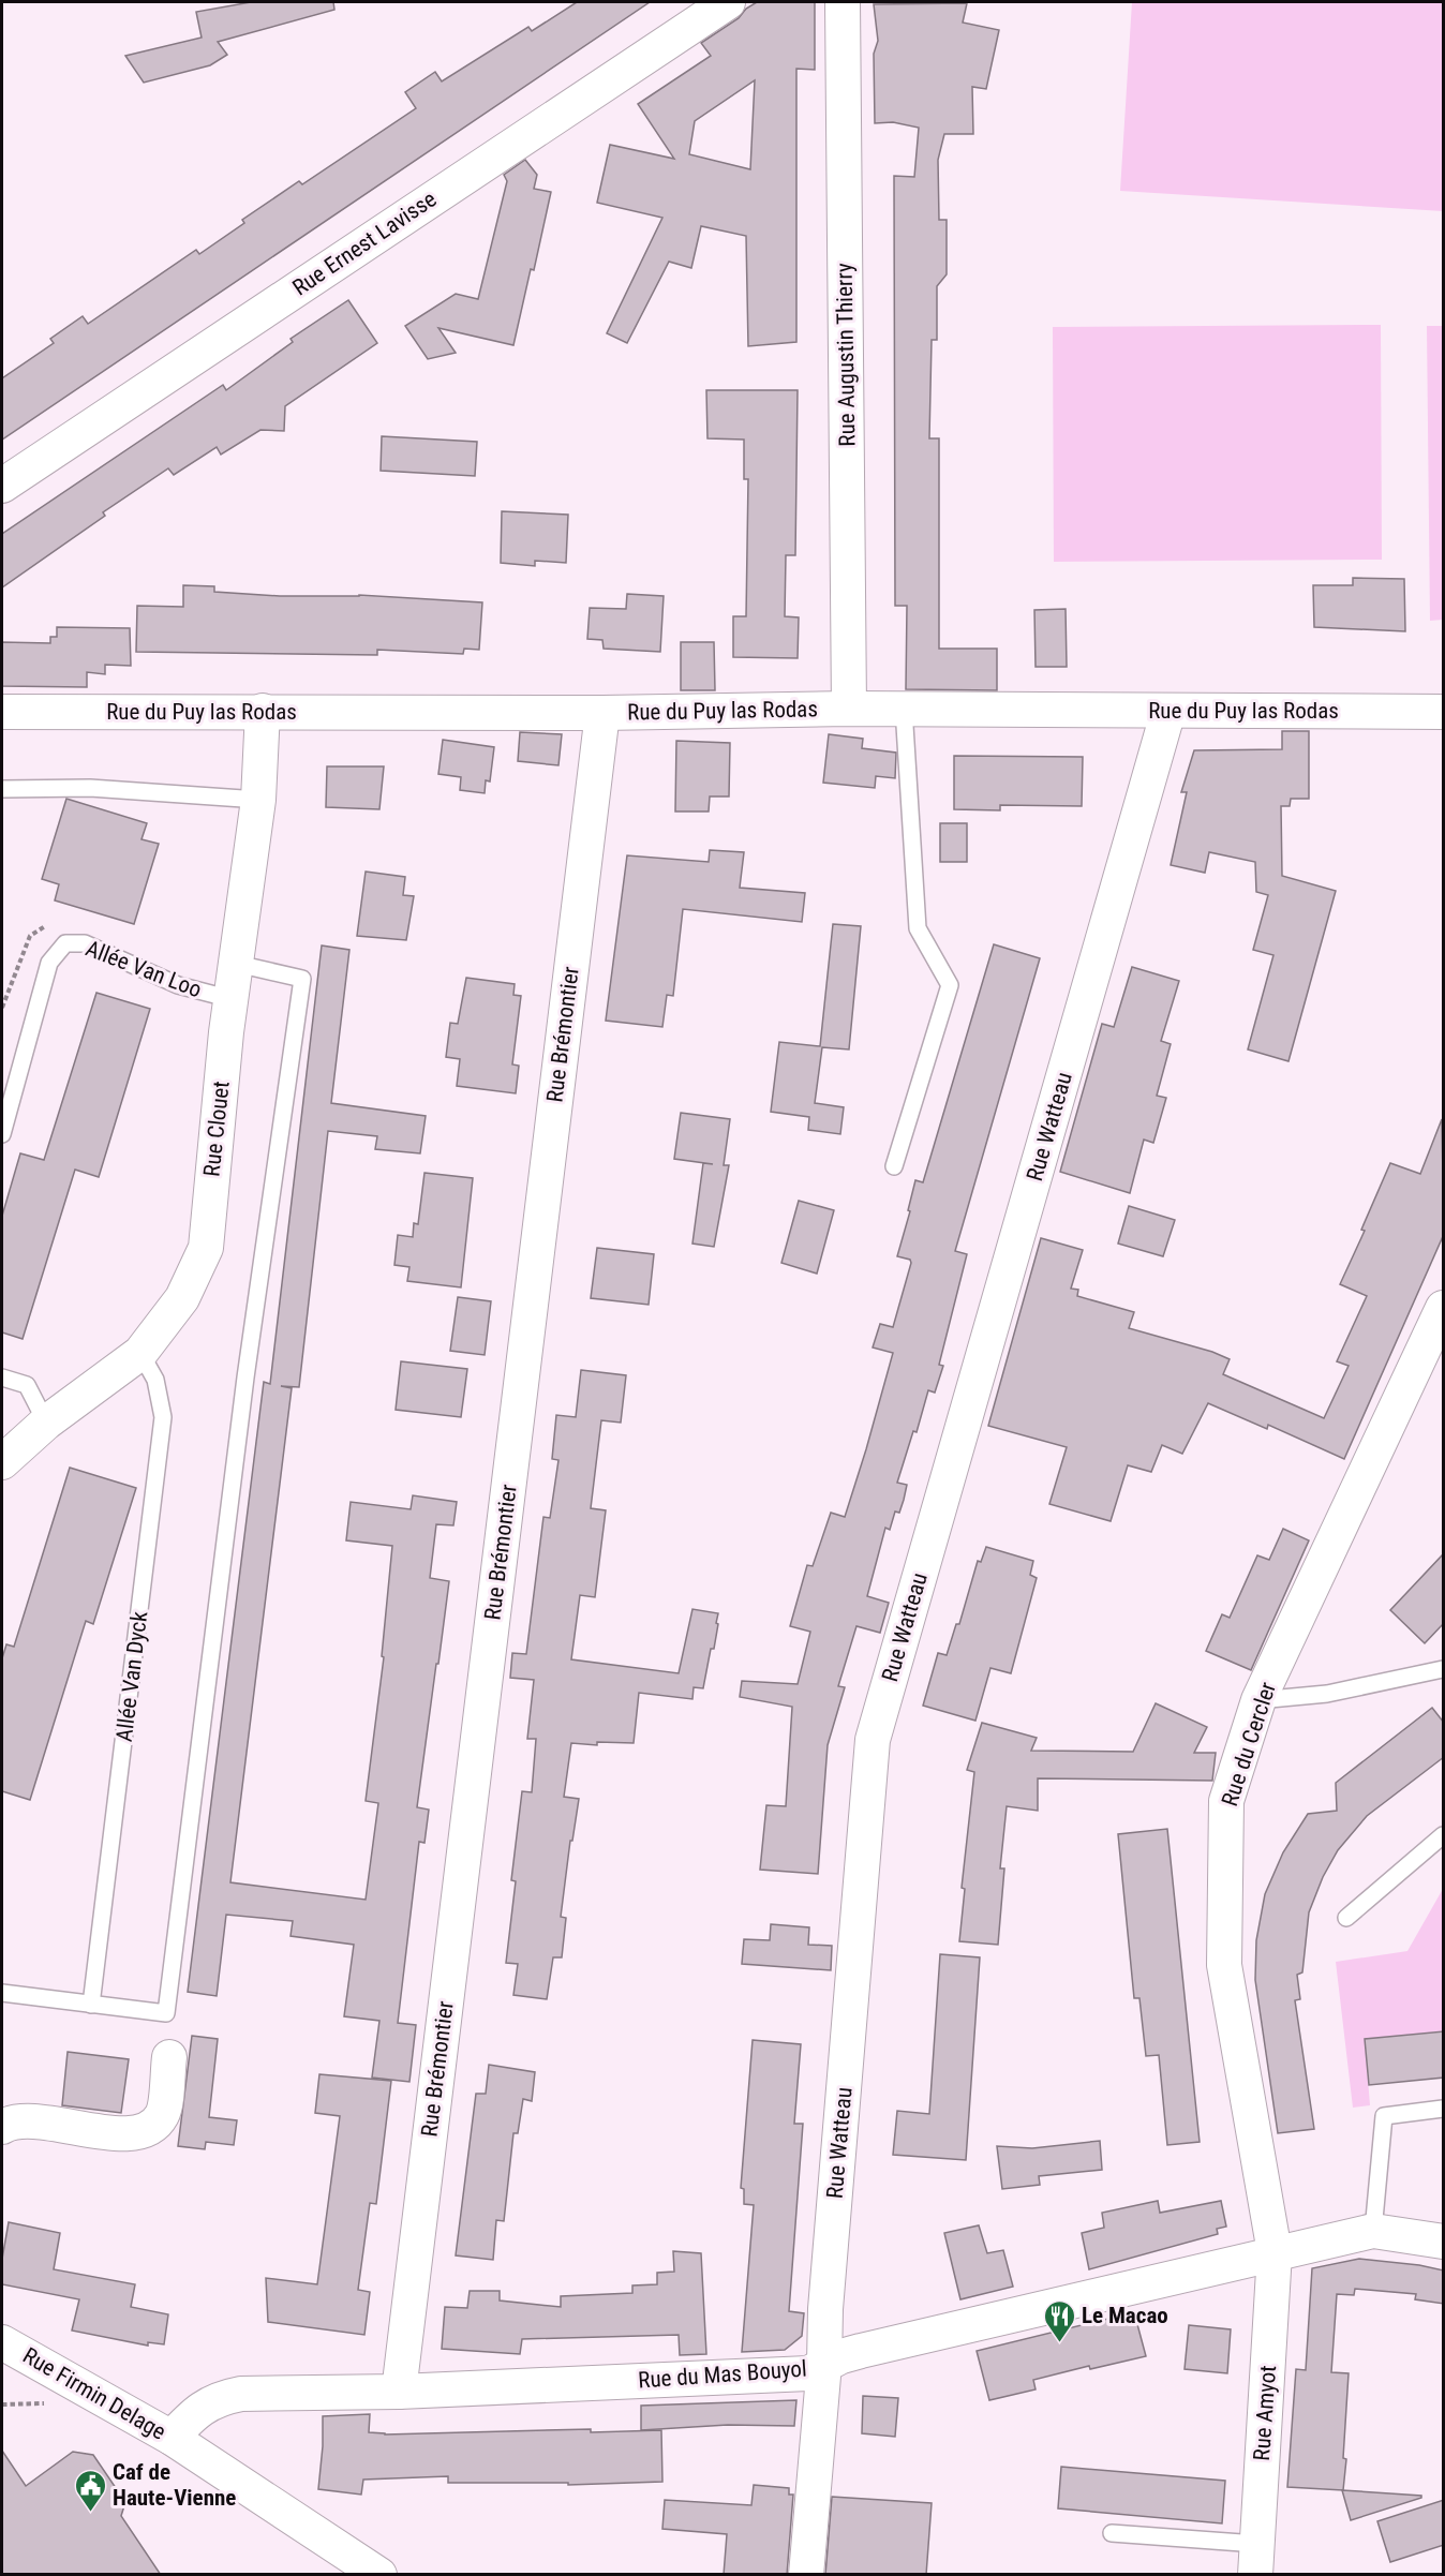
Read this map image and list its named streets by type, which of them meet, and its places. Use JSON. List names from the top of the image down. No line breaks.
{"streets":{"street":["Rue Ernest Lavisse","Rue Augustin Thierry","Rue du Puy las Rodas","Rue Brémontier","Rue Watteau","Rue Clouet","Rue du Cercler","Rue du Mas Bouyol","Rue Firmin Delage","Rue Amyot"],"lane":["Allée Van Loo","Allée Van Dyck"]},"crossings":[["Rue Augustin Thierry","Rue du Puy las Rodas"],["Rue du Puy las Rodas","Rue Brémontier"],["Rue du Puy las Rodas","Rue Watteau"],["Rue du Puy las Rodas","Rue Clouet"],["Allée Van Loo","Rue Clouet"],["Rue Brémontier","Rue du Mas Bouyol"],["Rue Watteau","Rue du Mas Bouyol"],["Rue Clouet","Allée Van Dyck"],["Rue du Cercler","Rue du Mas Bouyol"],["Rue du Cercler","Rue Amyot"],["Rue du Mas Bouyol","Rue Firmin Delage"],["Rue du Mas Bouyol","Rue Amyot"]],"places":{"restaurant":["Le Macao"],"public building":["Caf de Haute-Vienne"]}}
